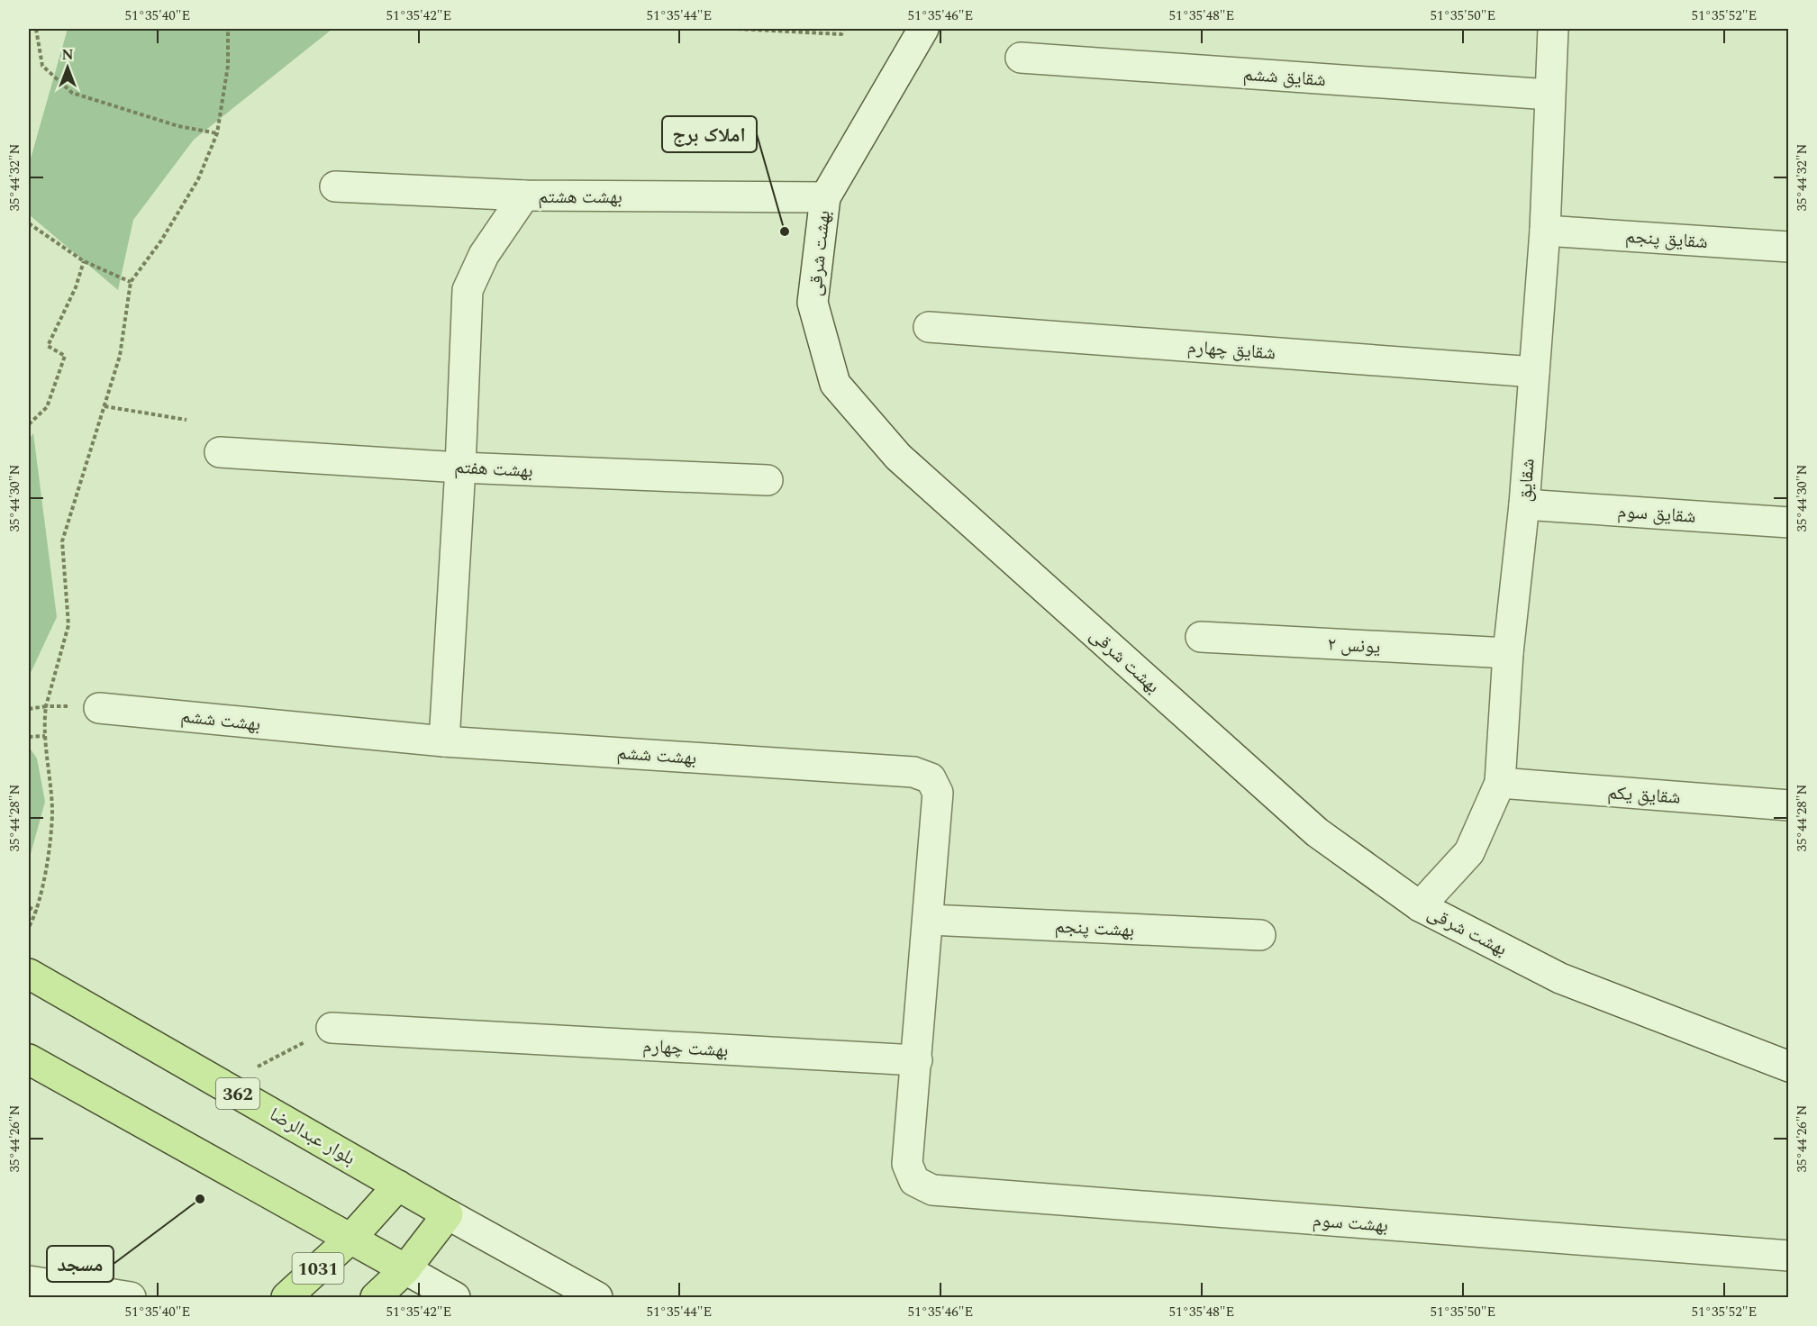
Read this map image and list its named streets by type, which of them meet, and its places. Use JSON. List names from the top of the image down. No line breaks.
{"streets":{"main road":["362","بلوار عبدالرضا","1031"],"street":["شقایق ششم","بهشت هشتم","شقایق پنجم","بهشت شرقی","شقایق چهارم","بهشت هفتم","شقایق","شقایق سوم","یونس ۲","بهشت ششم","شقایق یکم","بهشت پنجم","بهشت چهارم","بهشت سوم"]},"crossings":[["شقایق ششم","شقایق"],["بهشت هشتم","بهشت شرقی"],["شقایق پنجم","شقایق"],["بهشت شرقی","شقایق"],["شقایق چهارم","شقایق"],["شقایق","شقایق سوم"],["شقایق","یونس ۲"],["شقایق","شقایق یکم"],["بهشت ششم","بهشت پنجم"],["بهشت ششم","بهشت چهارم"],["بهشت ششم","بهشت سوم"],["بهشت چهارم","بهشت سوم"],["بلوار عبدالرضا","1031"]],"places":["املاک برج","مسجد"],"north":"top","coordinates":["51°35'40\"E","51°35'42\"E","51°35'44\"E","51°35'46\"E","51°35'48\"E","51°35'50\"E","51°35'52\"E","35°44'32\"N","35°44'30\"N","35°44'28\"N","35°44'26\"N"]}
